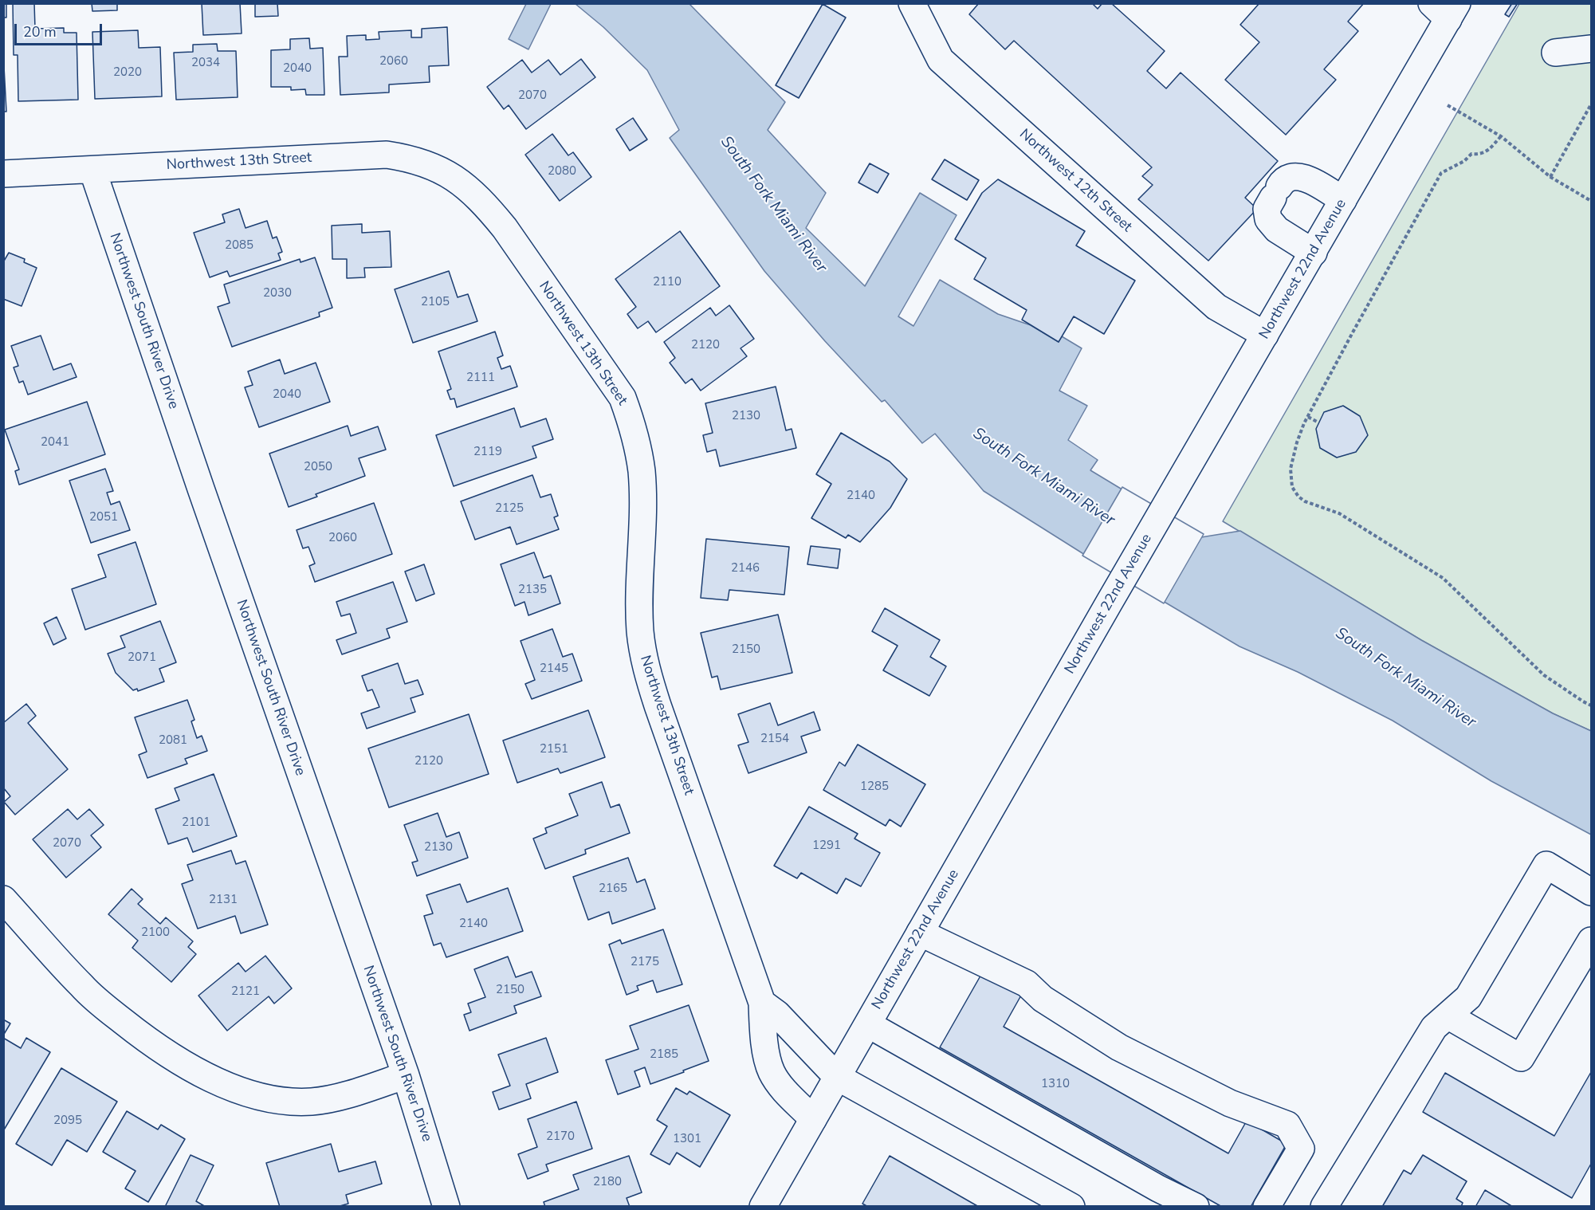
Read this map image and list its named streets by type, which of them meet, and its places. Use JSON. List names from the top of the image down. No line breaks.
{"streets":{"street":["Northwest 13th Street","Northwest 12th Street","Northwest 22nd Avenue","Northwest South River Drive"]},"crossings":[["Northwest 13th Street","Northwest 22nd Avenue"],["Northwest 13th Street","Northwest South River Drive"],["Northwest 12th Street","Northwest 22nd Avenue"]],"water":["South Fork Miami River"],"house_numbers":["2060","2034","2040","2020","2070","2080","2085","2110","2030","2105","2120","2111","2040","2130","2041","2119","2050","2140","2125","2051","2060","2146","2135","2150","2071","2145","2154","2081","2151","2120","1285","2101","2070","1291","2130","2165","2131","2140","2100","2175","2150","2121","2185","1310","2095","2170","1301","2180"],"scale_bar":"20 m"}
